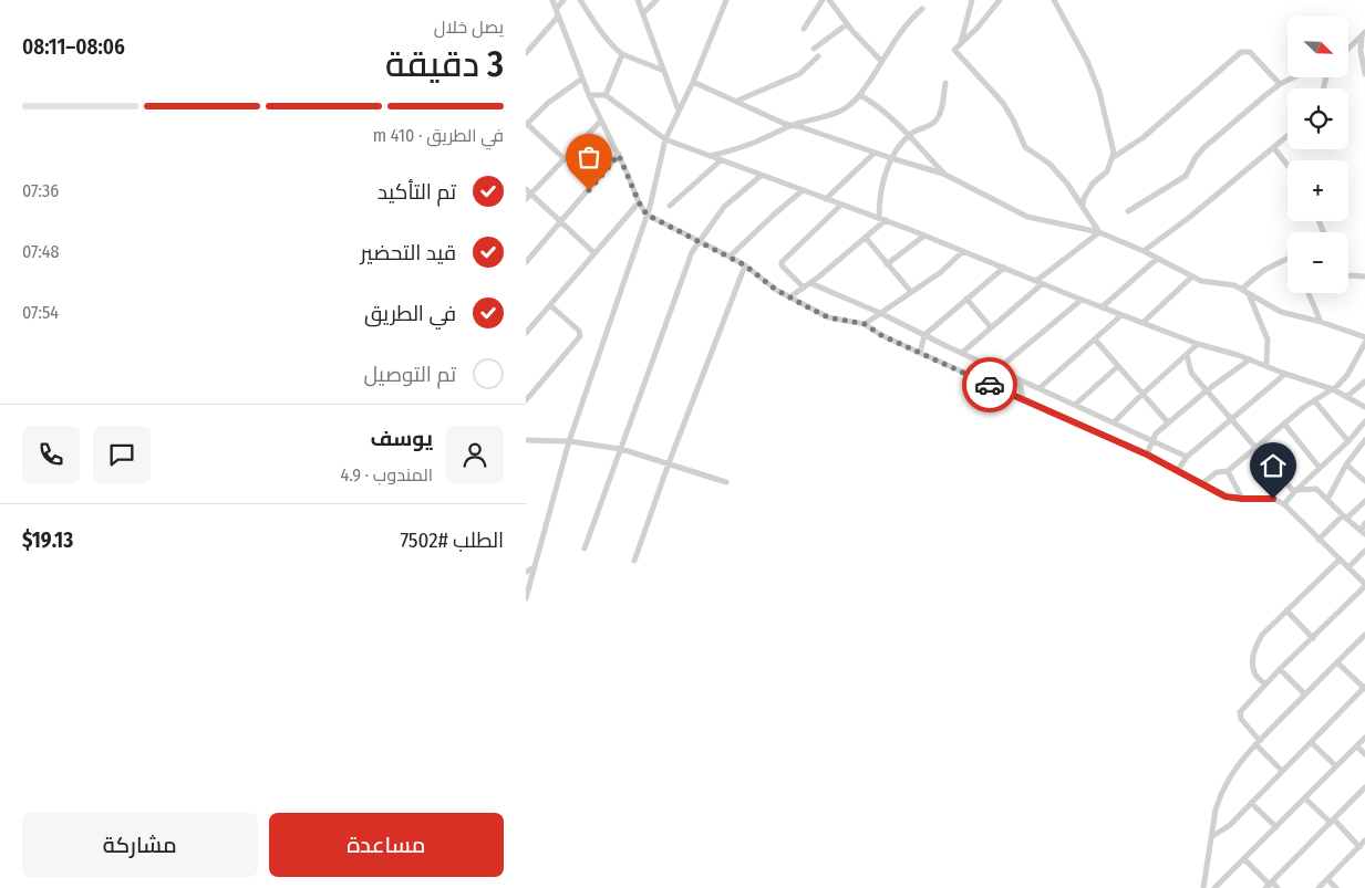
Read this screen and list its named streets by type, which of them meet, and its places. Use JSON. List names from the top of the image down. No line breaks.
{"north":"bottom right","page":{"heading":["3 دقيقة","يصل خلال","08:06–08:11"],"panel":["يوسف","المندوب · 4.9","الطلب #7502","$19.13"],"map_buttons":["+","−"],"bar":"في الطريق · 410 m","list":[["تم التأكيد","07:36"],["قيد التحضير","07:48"],["في الطريق","07:54"],"تم التوصيل"],"buttons":["مساعدة","مشاركة"]}}
